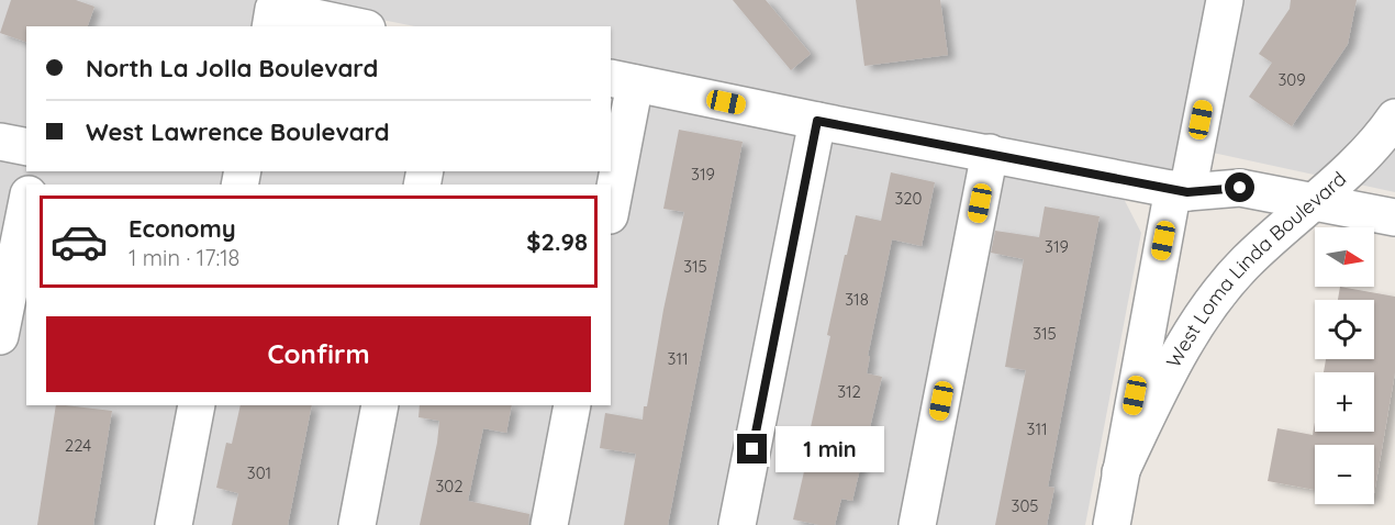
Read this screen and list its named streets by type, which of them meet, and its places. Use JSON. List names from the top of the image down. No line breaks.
{"streets":{"street":["West Loma Linda Boulevard"]},"house_numbers":["309","319","320","319","315","318","315","311","312","311","224","301","302","305"],"north":"right","page":{"banner":["North La Jolla Boulevard","West Lawrence Boulevard"],"list":[{"name":"Economy","note":"1 min · 17:18","value":"$2.98"}],"map_buttons":["+","−"],"buttons":"Confirm","bubble":"1 min"}}
